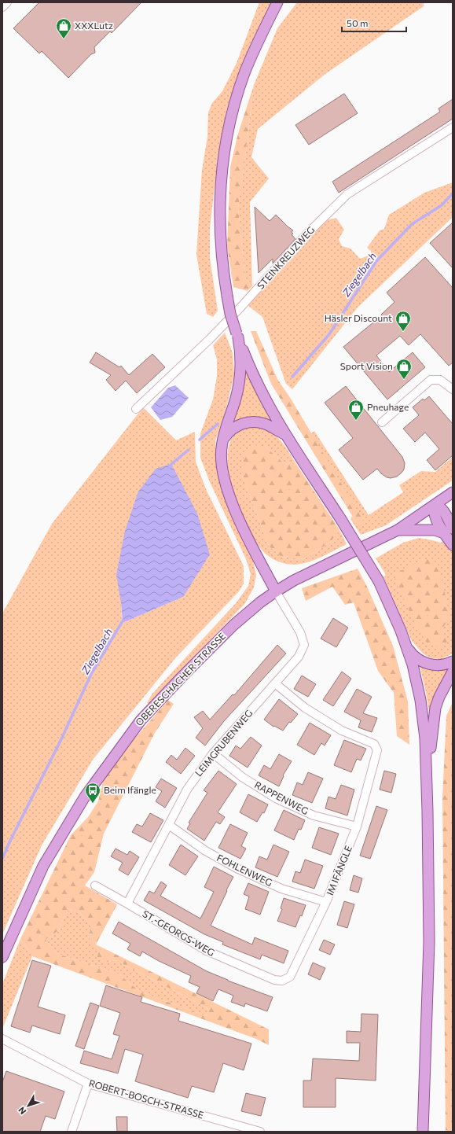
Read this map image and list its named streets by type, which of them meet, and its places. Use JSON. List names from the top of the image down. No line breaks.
{"streets":{"main road":["OBERESCHACHER STRASSE"],"street":["STEINKREUZWEG","LEIMGRUBENWEG","RAPPENWEG","FOHLENWEG","IM IFÄNGLE","ST.-GEORGS-WEG","ROBERT-BOSCH-STRASSE"]},"crossings":[["OBERESCHACHER STRASSE","LEIMGRUBENWEG"],["LEIMGRUBENWEG","RAPPENWEG"],["LEIMGRUBENWEG","FOHLENWEG"],["LEIMGRUBENWEG","IM IFÄNGLE"],["LEIMGRUBENWEG","ST.-GEORGS-WEG"],["RAPPENWEG","IM IFÄNGLE"],["FOHLENWEG","IM IFÄNGLE"],["IM IFÄNGLE","ST.-GEORGS-WEG"]],"water":["Ziegelbach"],"places":{"shop":["XXXLutz","Häsler Discount","Sport Vision","Pneuhage"],"bus stop":["Beim Ifängle"]},"scale_bar":"50 m","north":"bottom left"}
